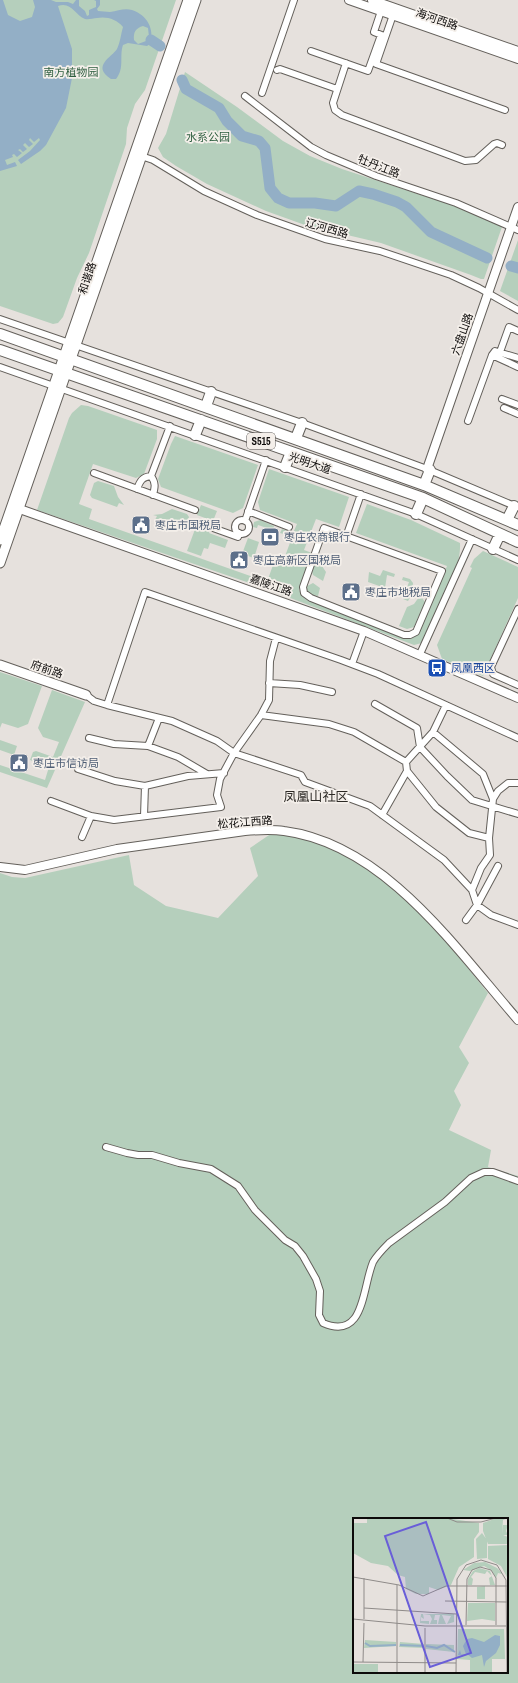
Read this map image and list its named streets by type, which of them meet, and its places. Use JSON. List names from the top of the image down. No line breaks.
{"streets":{"main road":["和谐路","S515","光明大道","府前路"],"street":["海河西路","牡丹江路","辽河西路","六盘山路","嘉陵江路","松花江西路"]},"crossings":[["牡丹江路","六盘山路"],["辽河西路","和谐路"],["辽河西路","六盘山路"],["和谐路","光明大道"],["和谐路","嘉陵江路"]],"districts":["凤凰山社区"],"parks":["南方植物园","水系公园"],"places":{"public building":["枣庄市国税局","枣庄高新区国税局","枣庄市地税局","枣庄市信访局"],"bank":["枣庄农商银行"],"bus stop":["凤凰西区"]}}
